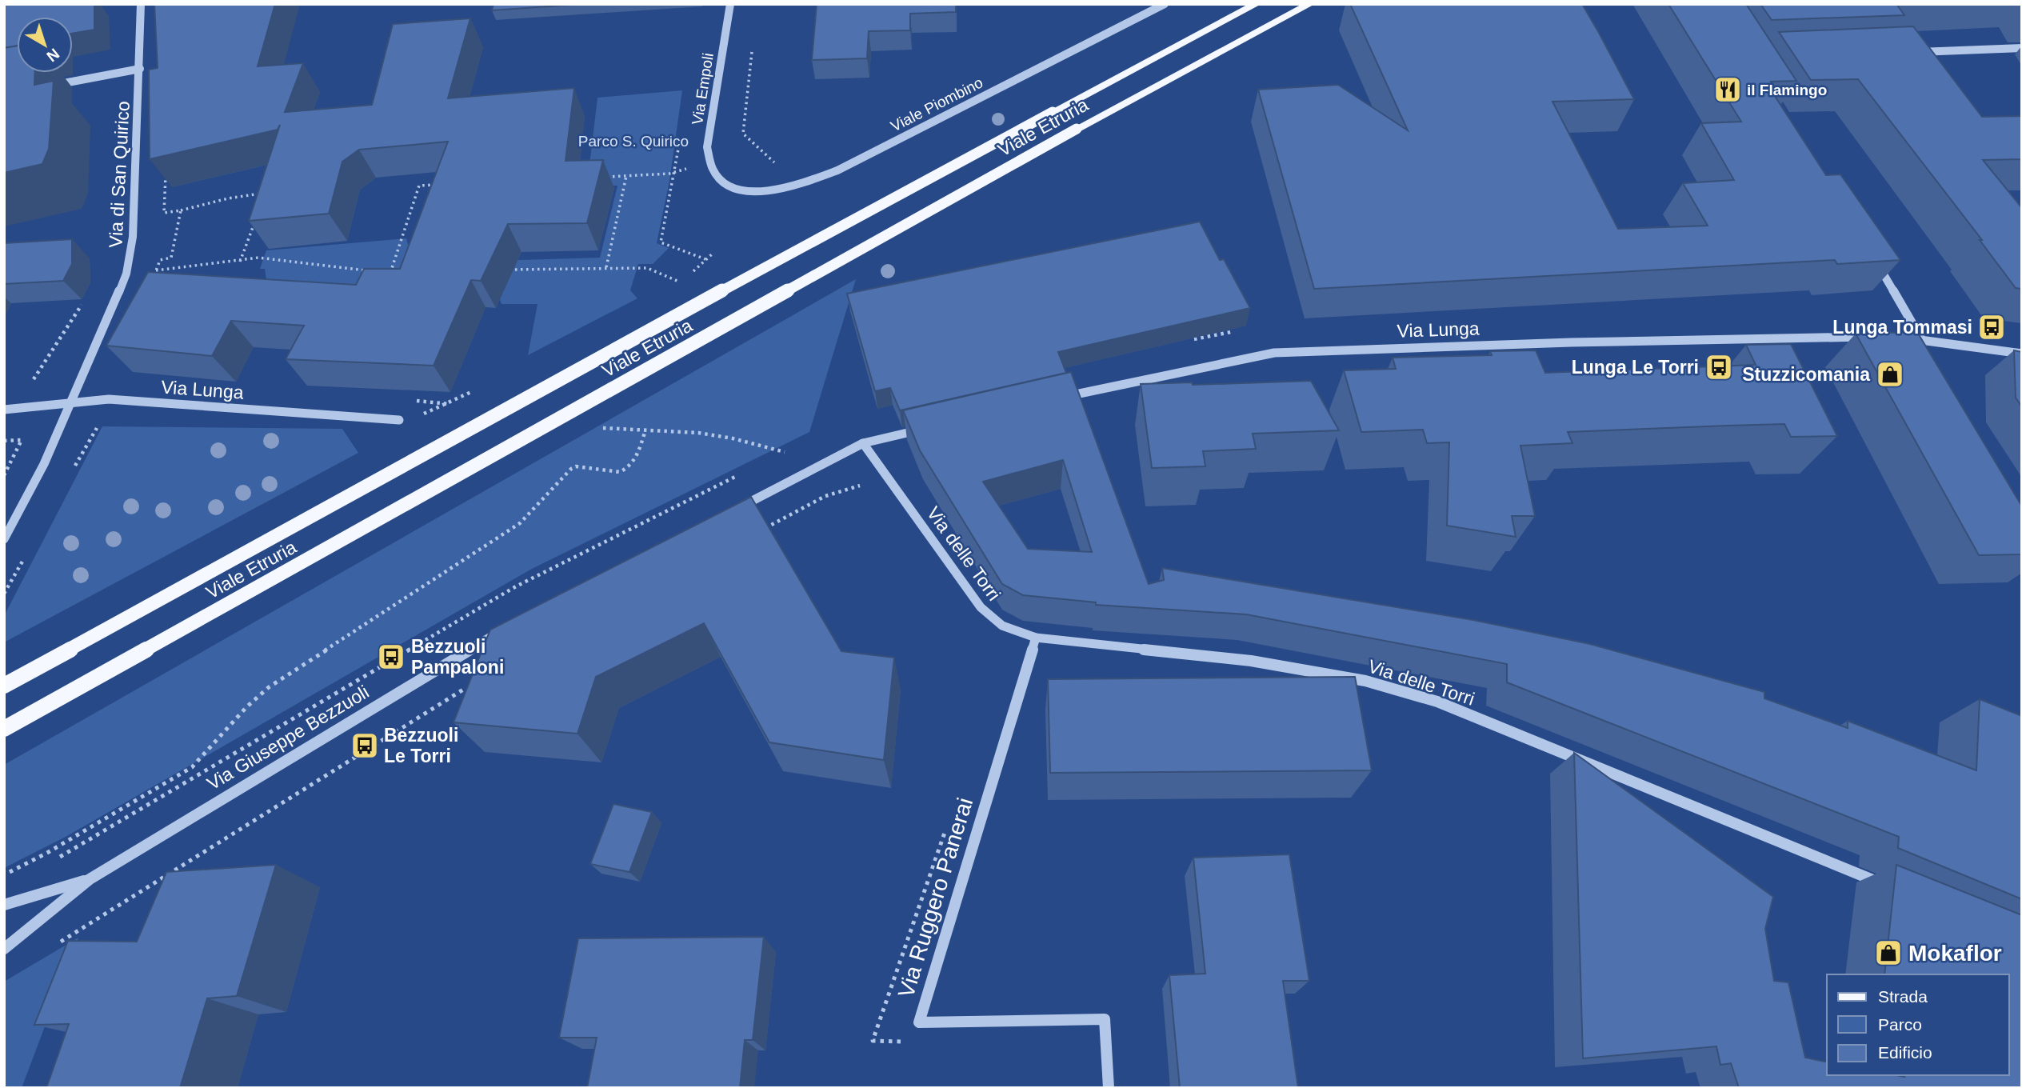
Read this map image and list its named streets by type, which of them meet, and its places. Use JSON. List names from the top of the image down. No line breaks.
{"streets":{"main road":["Viale Etruria"],"street":["Via Empoli","Viale Piombino","Via di San Quirico","Via Lunga","Via delle Torri","Via Giuseppe Bezzuoli","Via Ruggero Panerai"]},"crossings":[["Via Empoli","Viale Piombino"],["Via di San Quirico","Via Lunga"],["Via delle Torri","Via Ruggero Panerai"]],"parks":["Parco S. Quirico"],"places":{"restaurant":["il Flamingo"],"bus stop":["Lunga Tommasi","Lunga Le Torri","Bezzuoli Pampaloni","Bezzuoli Le Torri"],"shop":["Stuzzicomania","Mokaflor"]},"legend":["Strada","Parco","Edificio"],"north":"bottom right"}
